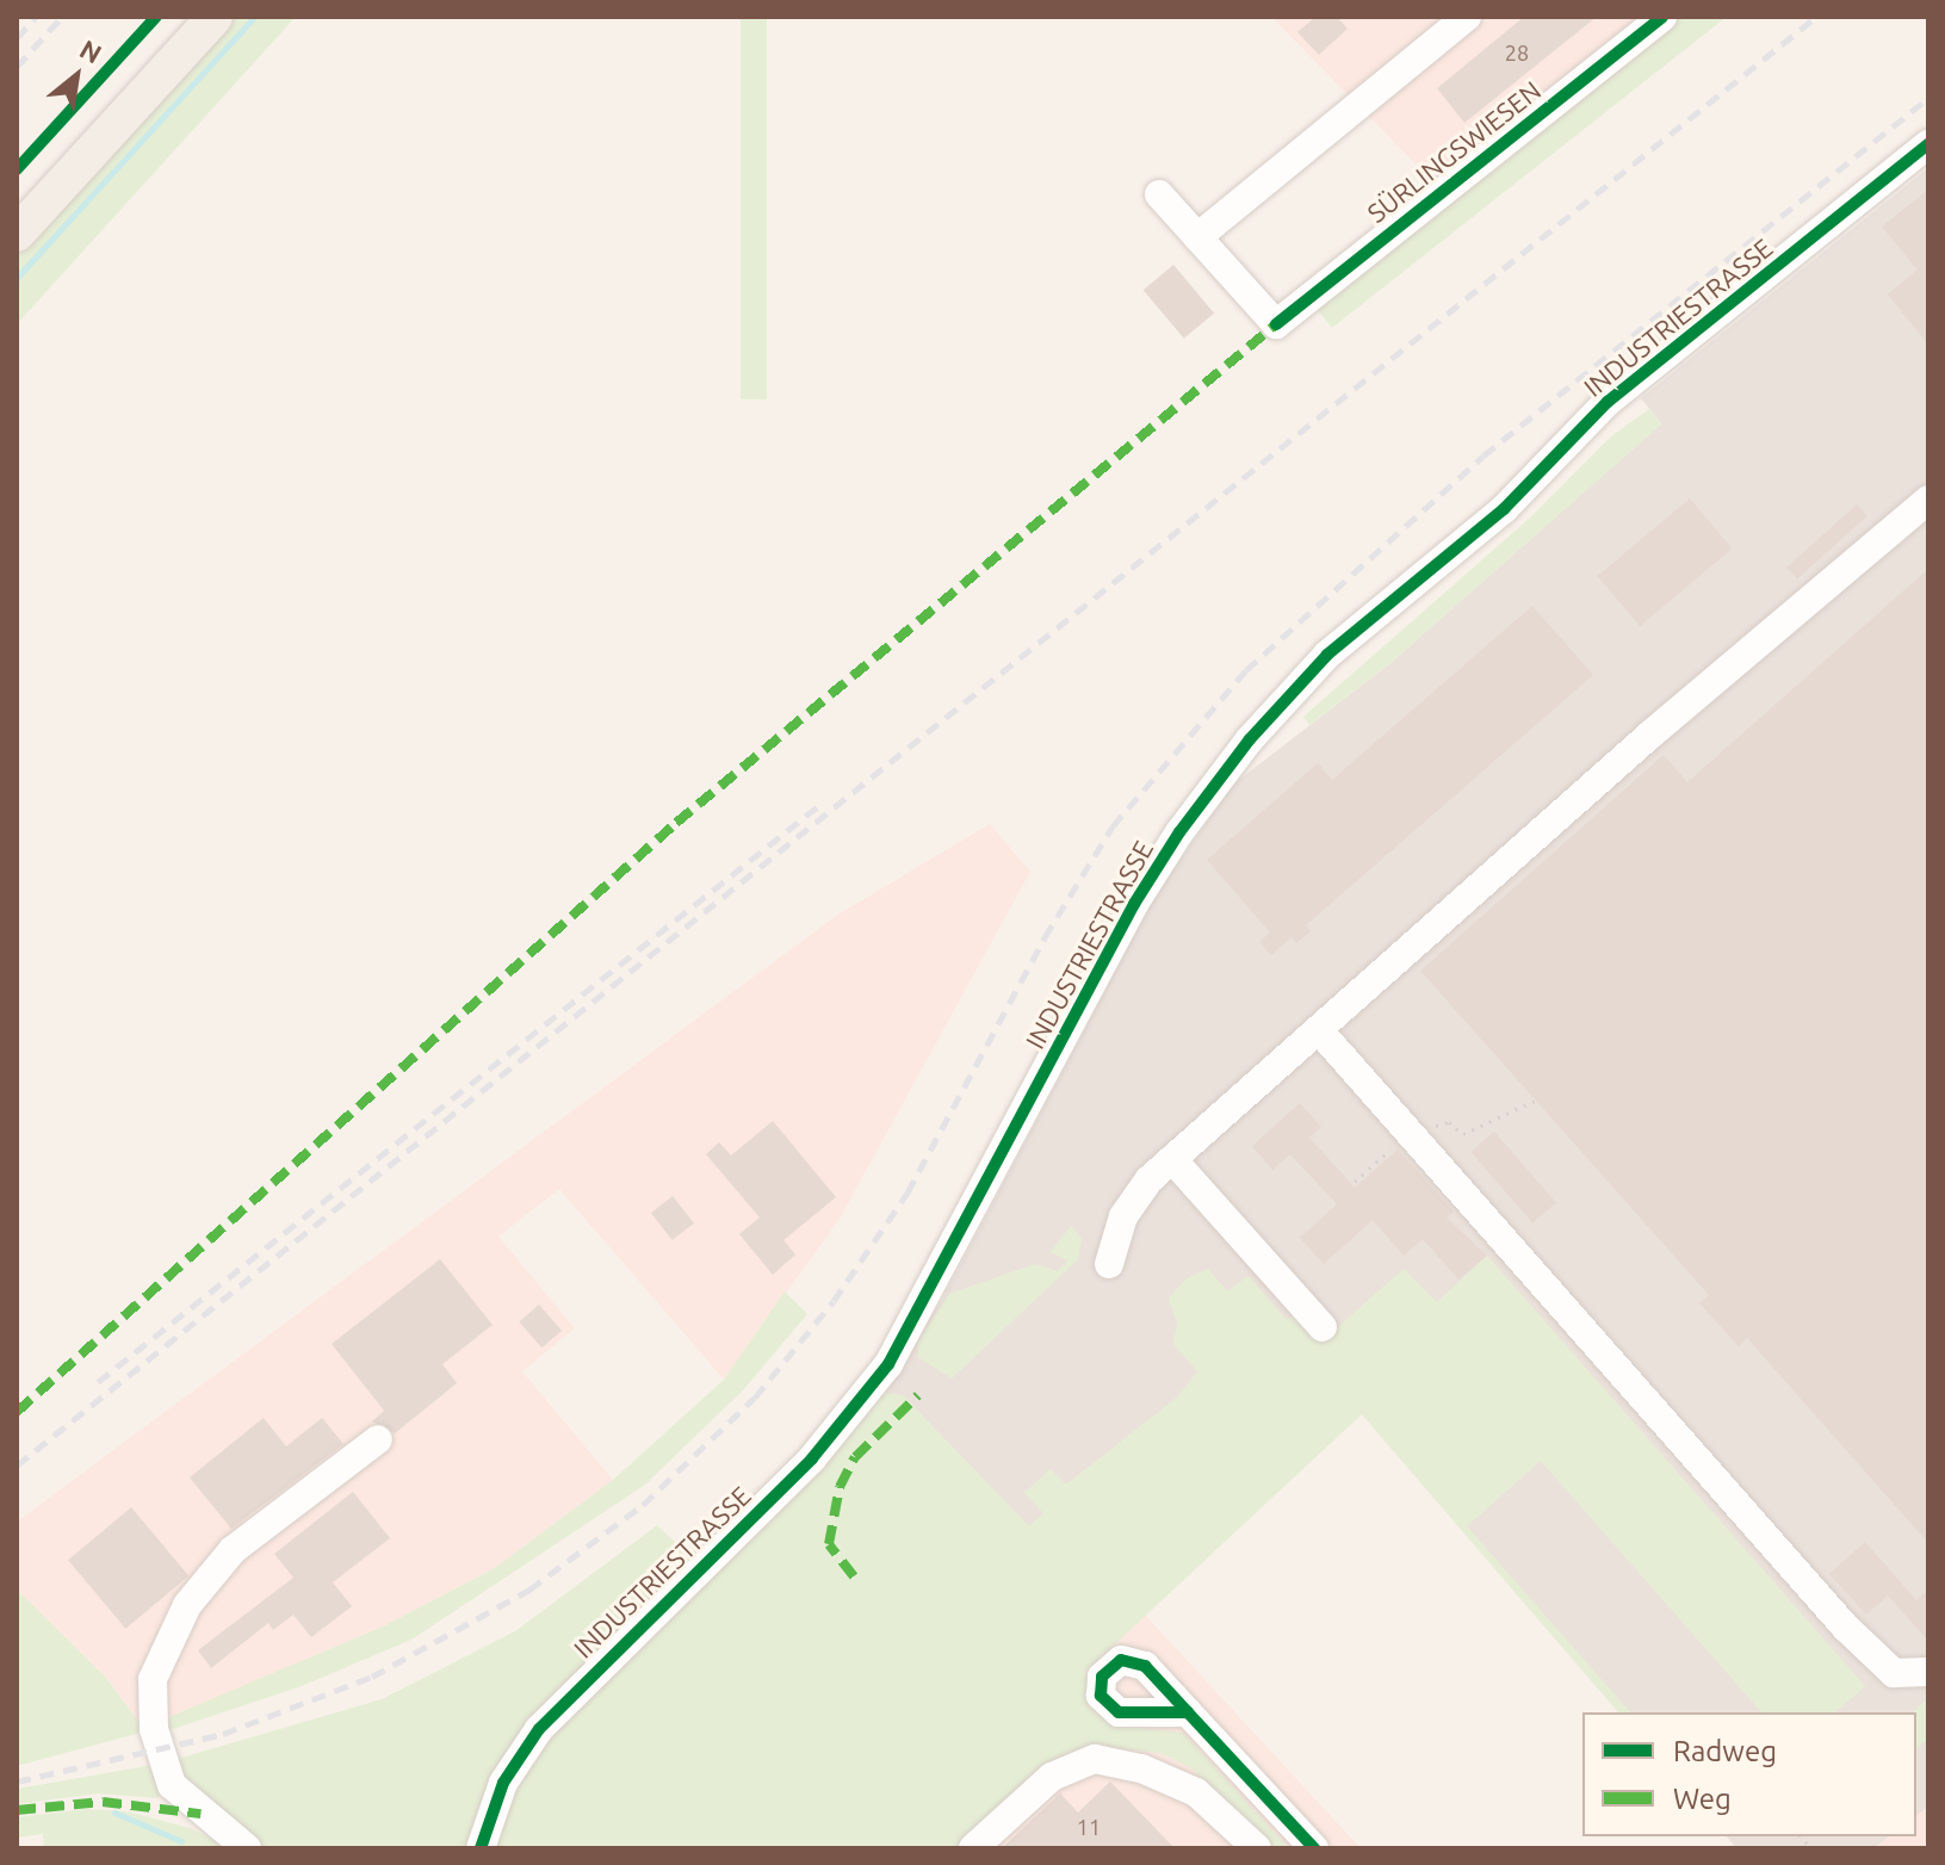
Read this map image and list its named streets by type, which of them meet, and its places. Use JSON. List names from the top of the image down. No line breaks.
{"streets":{"street":["SÜRLINGSWIESEN","INDUSTRIESTRASSE"]},"house_numbers":["28","11"],"legend":["Radweg","Weg"],"north":"top right"}
